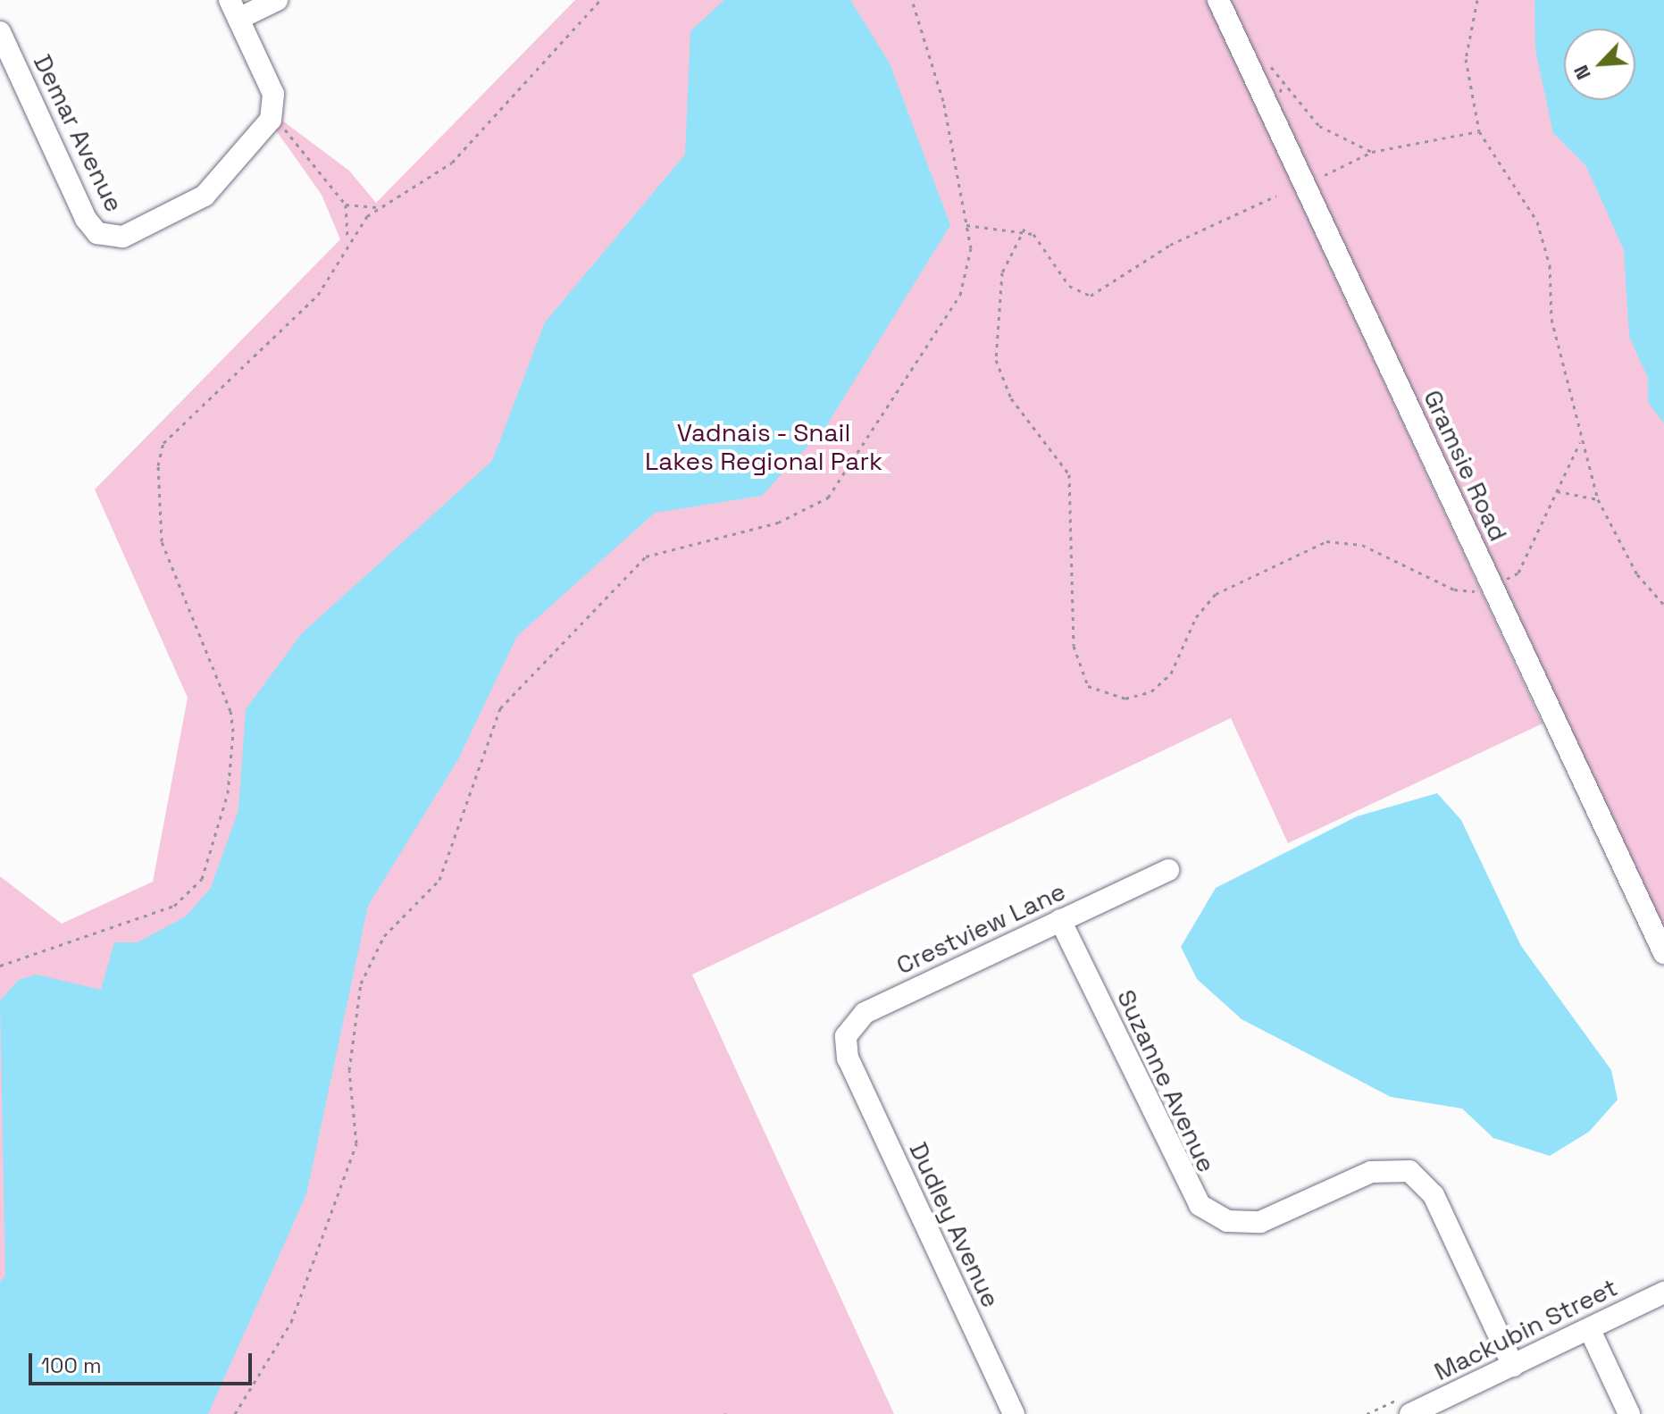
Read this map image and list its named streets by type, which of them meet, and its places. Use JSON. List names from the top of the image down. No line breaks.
{"streets":{"street":["Demar Avenue","Gramsie Road","Crestview Lane","Suzanne Avenue","Dudley Avenue","Mackubin Street"]},"crossings":[["Crestview Lane","Suzanne Avenue"],["Crestview Lane","Dudley Avenue"],["Suzanne Avenue","Mackubin Street"]],"parks":["Vadnais - Snail Lakes Regional Park"],"scale_bar":"100 m","north":"bottom left"}
